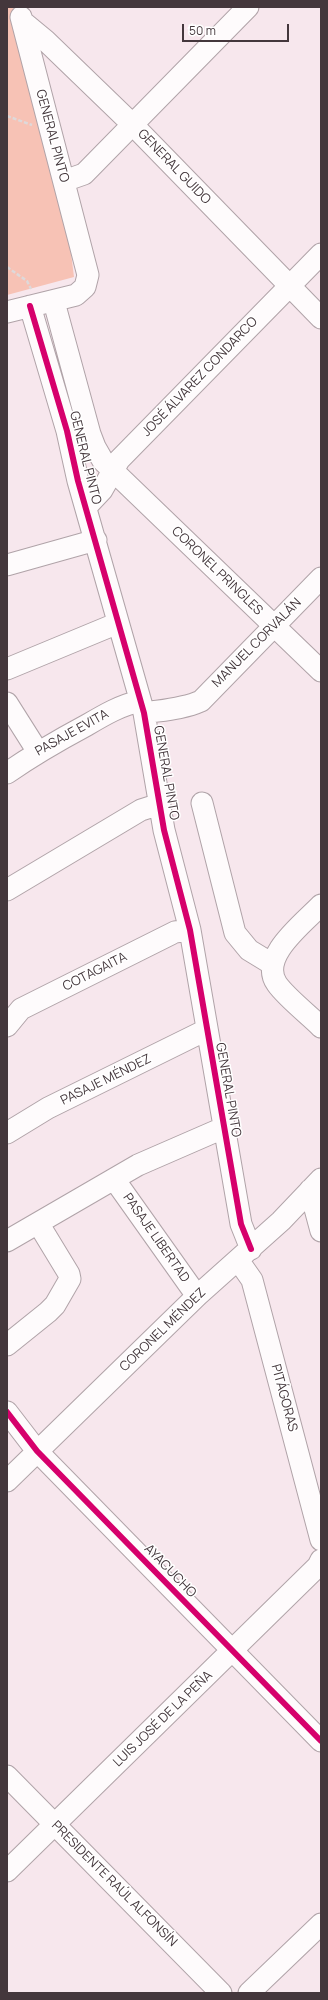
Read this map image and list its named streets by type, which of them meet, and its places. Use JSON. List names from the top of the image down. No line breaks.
{"streets":{"street":["GENERAL PINTO","GENERAL GUIDO","JOSÉ ÁLVAREZ CONDARCO","CORONEL PRINGLES","MANUEL CORVALÁN","PASAJE EVITA","COTAGAITA","PASAJE MÉNDEZ","PASAJE LIBERTAD","CORONEL MÉNDEZ","PITÁGORAS","AYACUCHO","LUIS JOSÉ DE LA PEÑA","PRESIDENTE RAÚL ALFONSÍN"]},"crossings":[["GENERAL PINTO","GENERAL GUIDO"],["GENERAL PINTO","JOSÉ ÁLVAREZ CONDARCO"],["GENERAL PINTO","CORONEL PRINGLES"],["GENERAL PINTO","PASAJE EVITA"],["GENERAL PINTO","COTAGAITA"],["GENERAL PINTO","PASAJE MÉNDEZ"],["GENERAL PINTO","CORONEL MÉNDEZ"],["GENERAL PINTO","PITÁGORAS"],["GENERAL GUIDO","JOSÉ ÁLVAREZ CONDARCO"],["JOSÉ ÁLVAREZ CONDARCO","CORONEL PRINGLES"],["CORONEL PRINGLES","MANUEL CORVALÁN"],["MANUEL CORVALÁN","PASAJE EVITA"],["PASAJE LIBERTAD","CORONEL MÉNDEZ"],["CORONEL MÉNDEZ","PITÁGORAS"],["CORONEL MÉNDEZ","AYACUCHO"],["AYACUCHO","LUIS JOSÉ DE LA PEÑA"],["LUIS JOSÉ DE LA PEÑA","PRESIDENTE RAÚL ALFONSÍN"]],"scale_bar":"50 m"}
